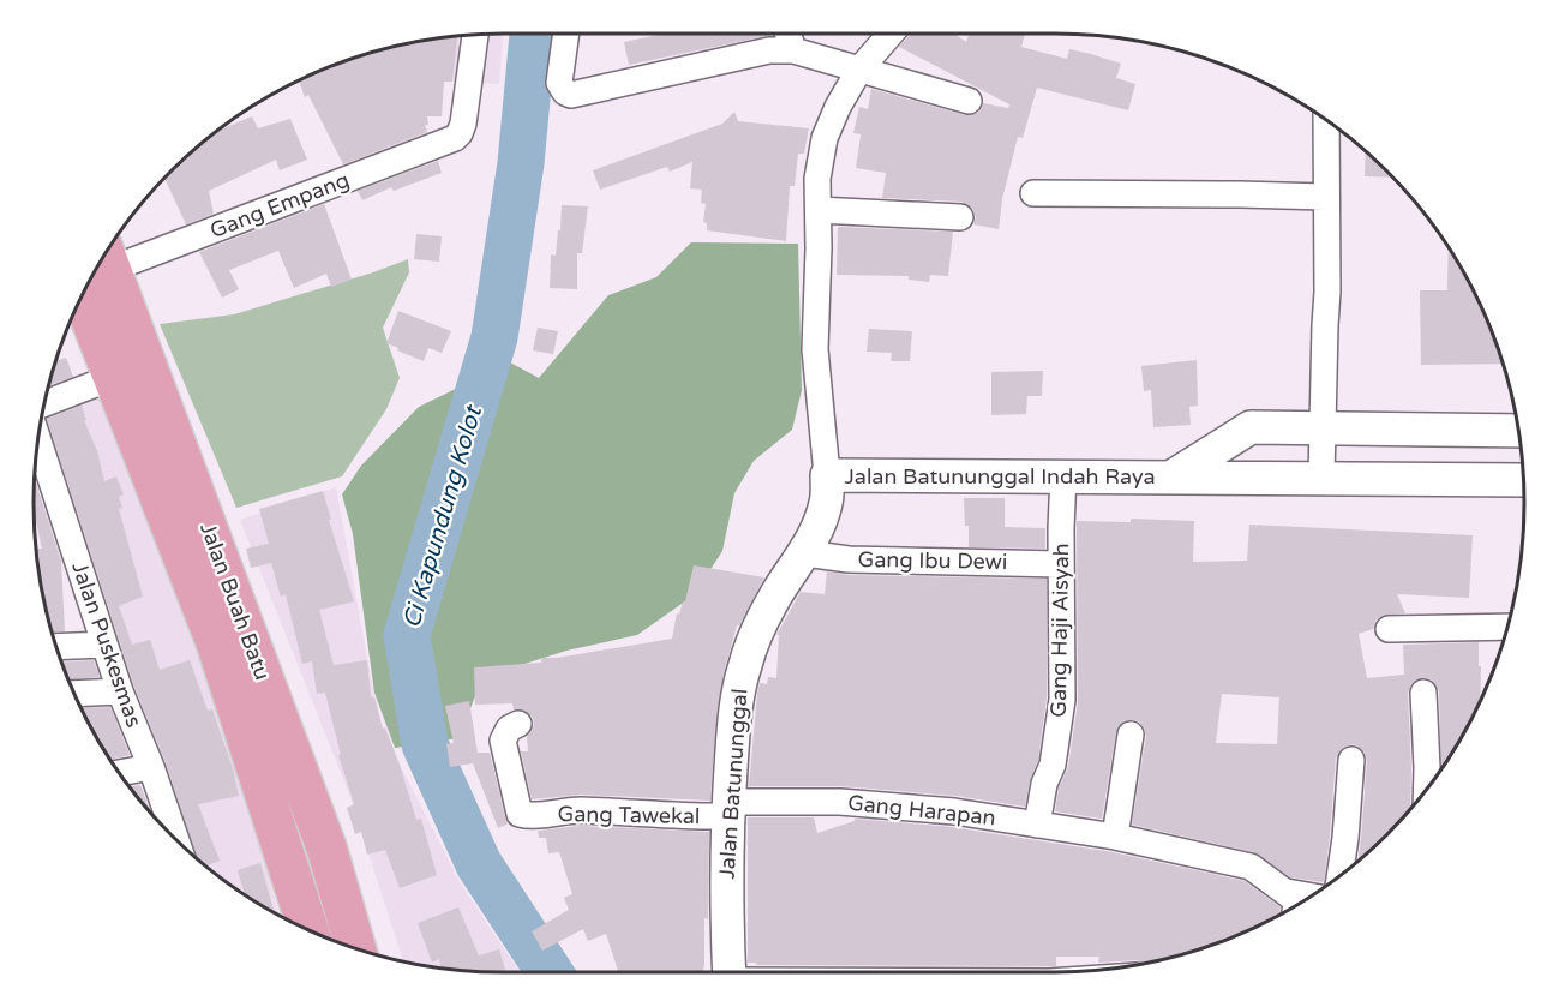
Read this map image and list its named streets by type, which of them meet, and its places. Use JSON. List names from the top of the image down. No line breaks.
{"streets":{"main road":["Jalan Buah Batu"],"street":["Gang Empang","Jalan Batununggal Indah Raya","Gang Ibu Dewi","Gang Haji Aisyah","Jalan Puskesmas","Jalan Batununggal","Gang Harapan","Gang Tawekal"]},"crossings":[["Gang Empang","Jalan Buah Batu"],["Jalan Batununggal Indah Raya","Gang Haji Aisyah"],["Jalan Batununggal Indah Raya","Jalan Batununggal"],["Gang Ibu Dewi","Gang Haji Aisyah"],["Gang Ibu Dewi","Jalan Batununggal"],["Gang Haji Aisyah","Gang Harapan"],["Jalan Batununggal","Gang Harapan"],["Jalan Batununggal","Gang Tawekal"],["Gang Harapan","Gang Tawekal"]],"water":["Ci Kapundung Kolot"]}
